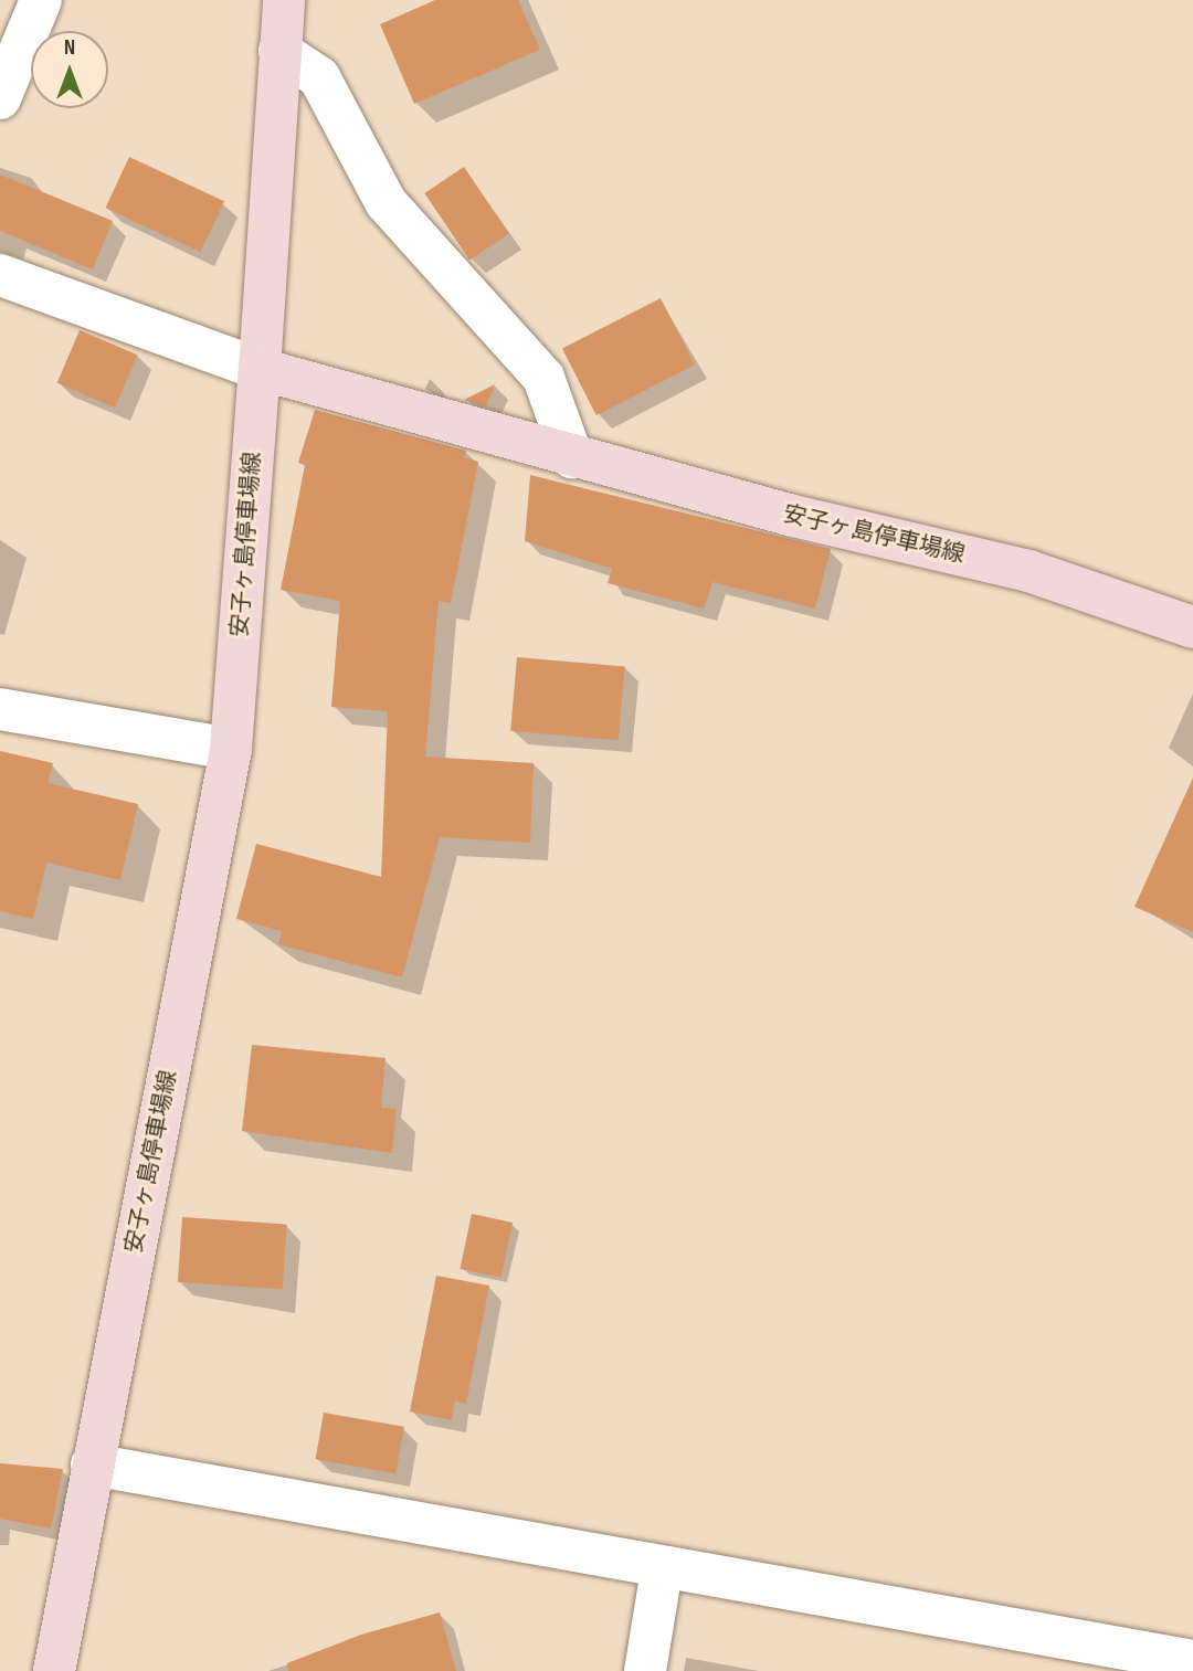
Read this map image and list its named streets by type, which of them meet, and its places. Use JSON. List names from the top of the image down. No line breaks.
{"streets":{"main road":["安子ヶ島停車場線"]},"north":"top"}
